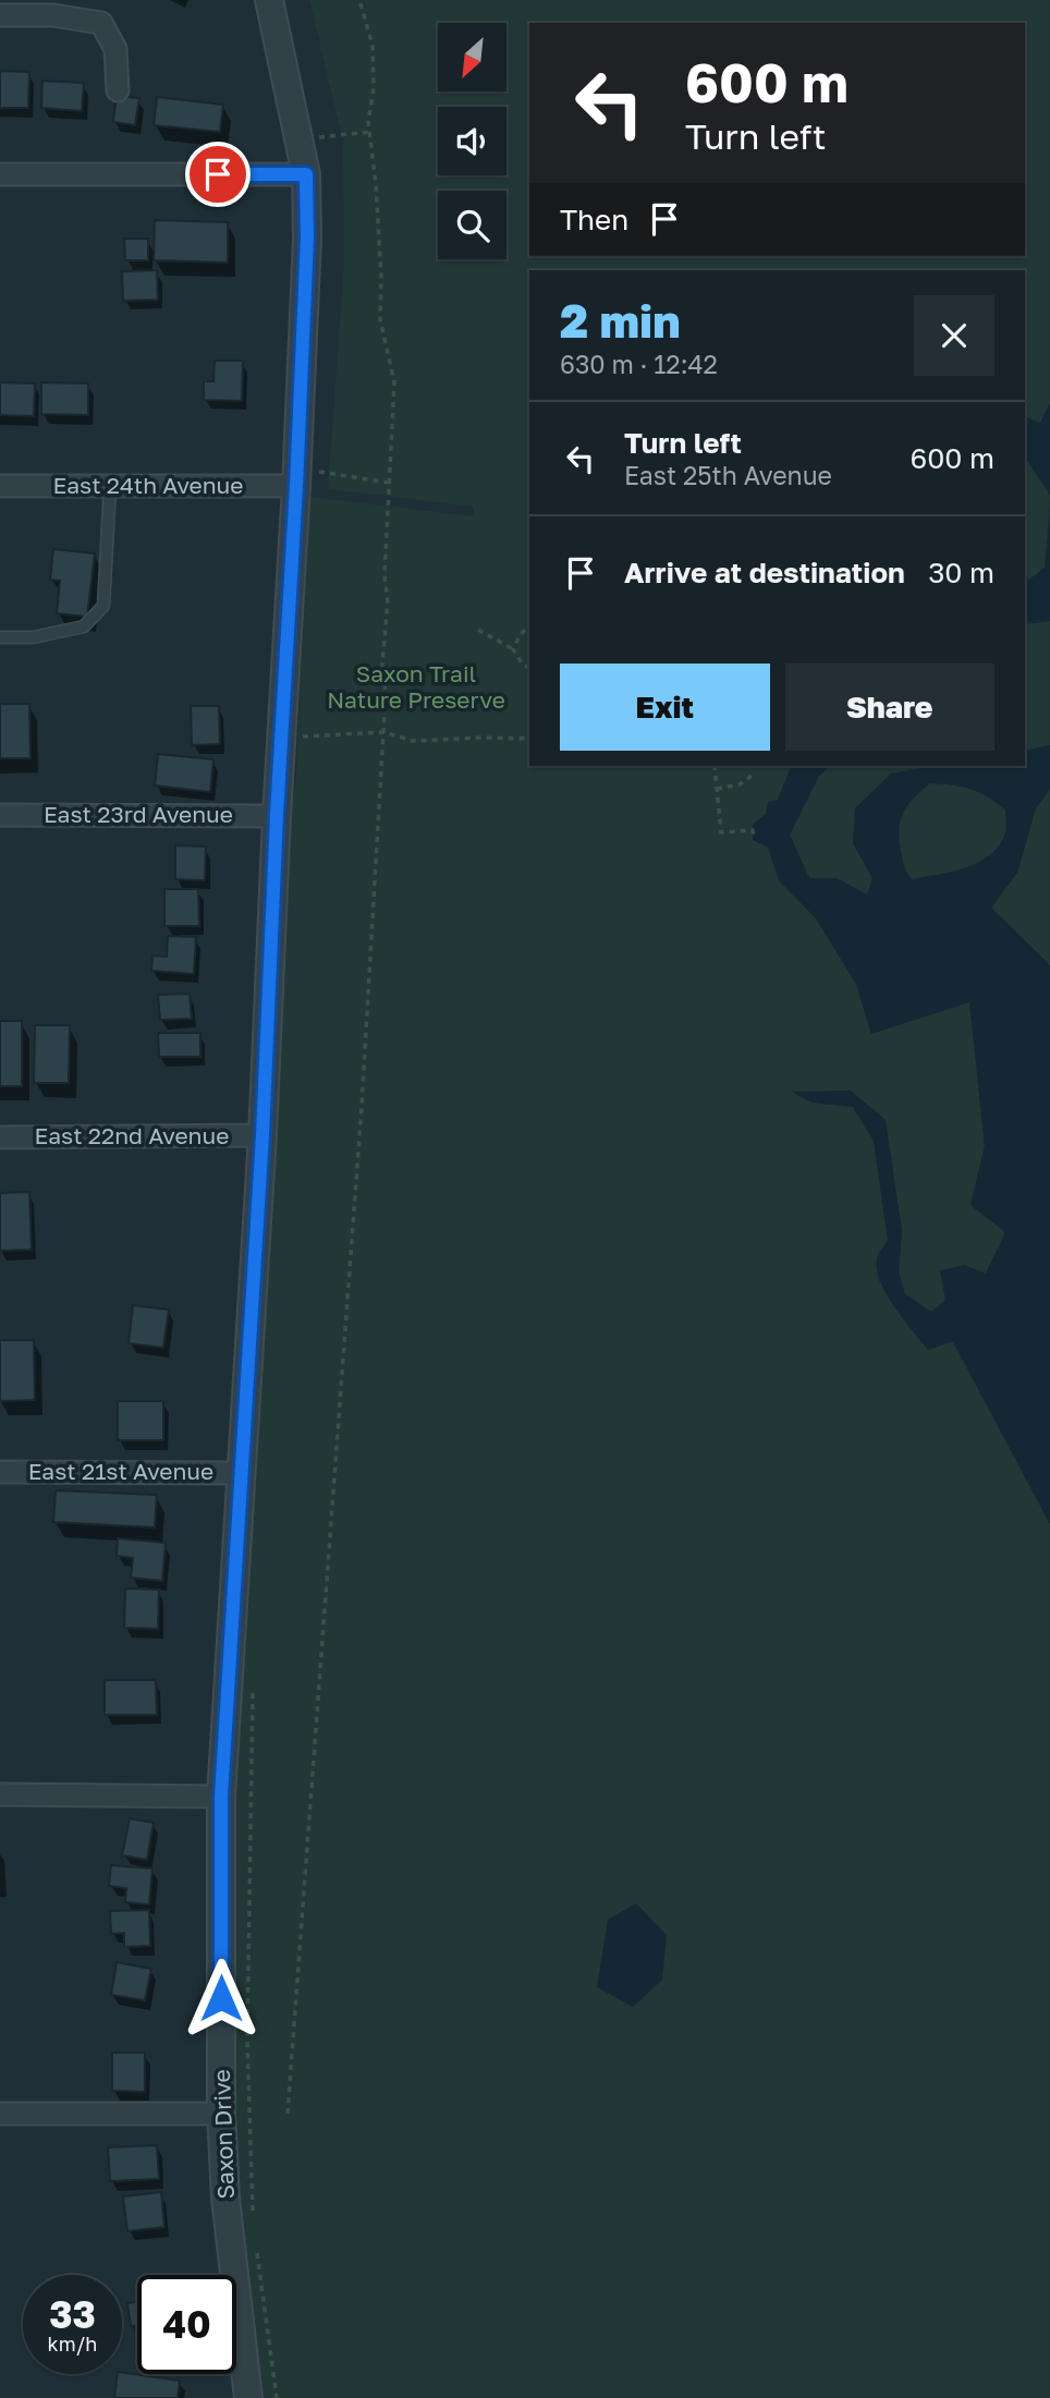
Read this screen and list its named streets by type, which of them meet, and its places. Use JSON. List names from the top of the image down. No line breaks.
{"streets":{"street":["East 24th Avenue","East 23rd Avenue","East 22nd Avenue","East 21st Avenue","Saxon Drive"]},"crossings":[["East 24th Avenue","Saxon Drive"],["East 23rd Avenue","Saxon Drive"],["East 22nd Avenue","Saxon Drive"],["East 21st Avenue","Saxon Drive"]],"parks":["Saxon Trail Nature Preserve"],"north":"bottom left","page":{"turn":["600 m","Turn left"],"then":"Then","heading":["2 min","630 m · 12:42"],"list":[{"name":"Turn left","note":"East 25th Avenue","value":"600 m"},{"name":"Arrive at destination","value":"30 m"}],"buttons":["Exit","Share"],"speed":"33 km/h","limit":"40"}}
